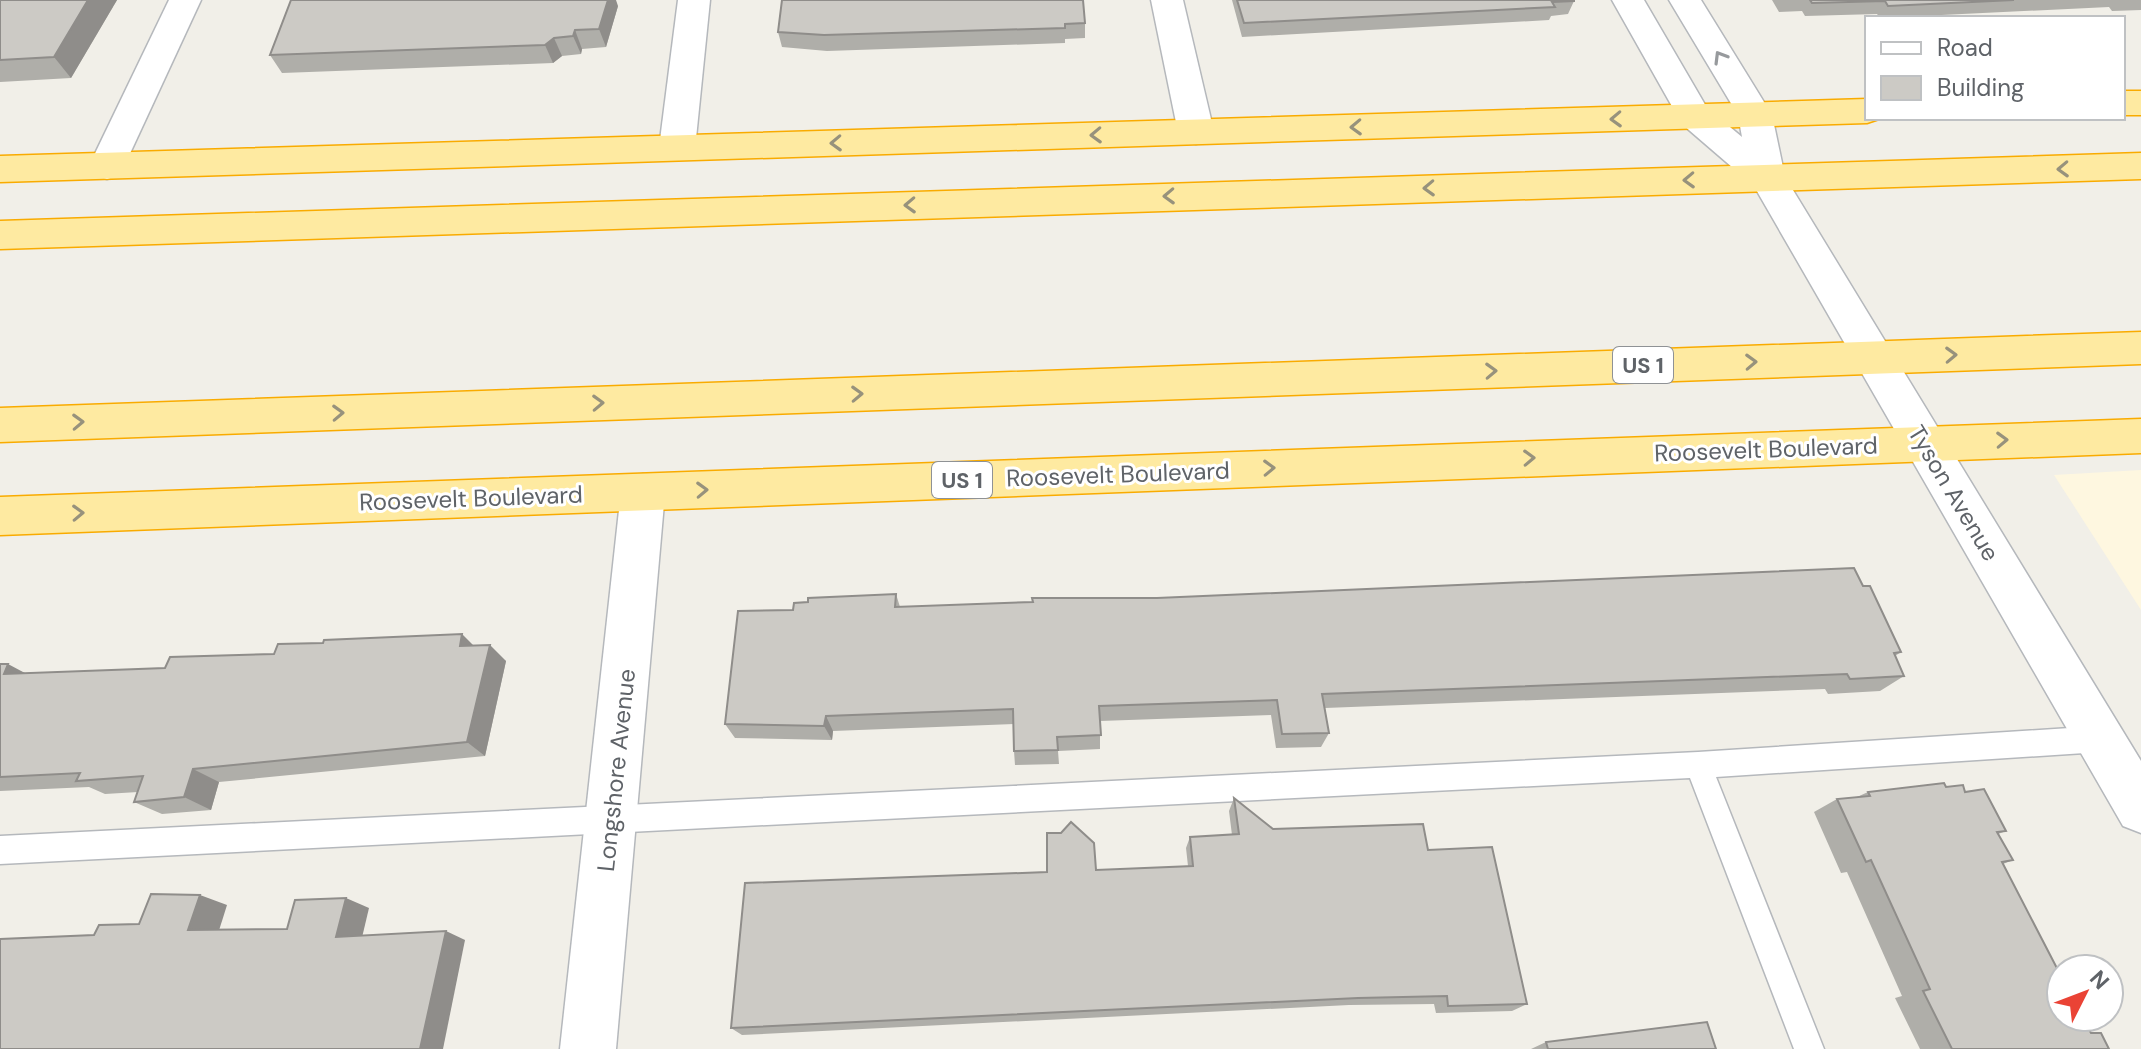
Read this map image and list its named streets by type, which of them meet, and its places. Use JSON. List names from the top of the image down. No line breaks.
{"streets":{"highway":["US 1","Roosevelt Boulevard"],"street":["Tyson Avenue","Longshore Avenue"]},"crossings":[["US 1","Tyson Avenue"],["Roosevelt Boulevard","Tyson Avenue"],["Roosevelt Boulevard","Longshore Avenue"]],"legend":["Road","Building"],"north":"top right"}
